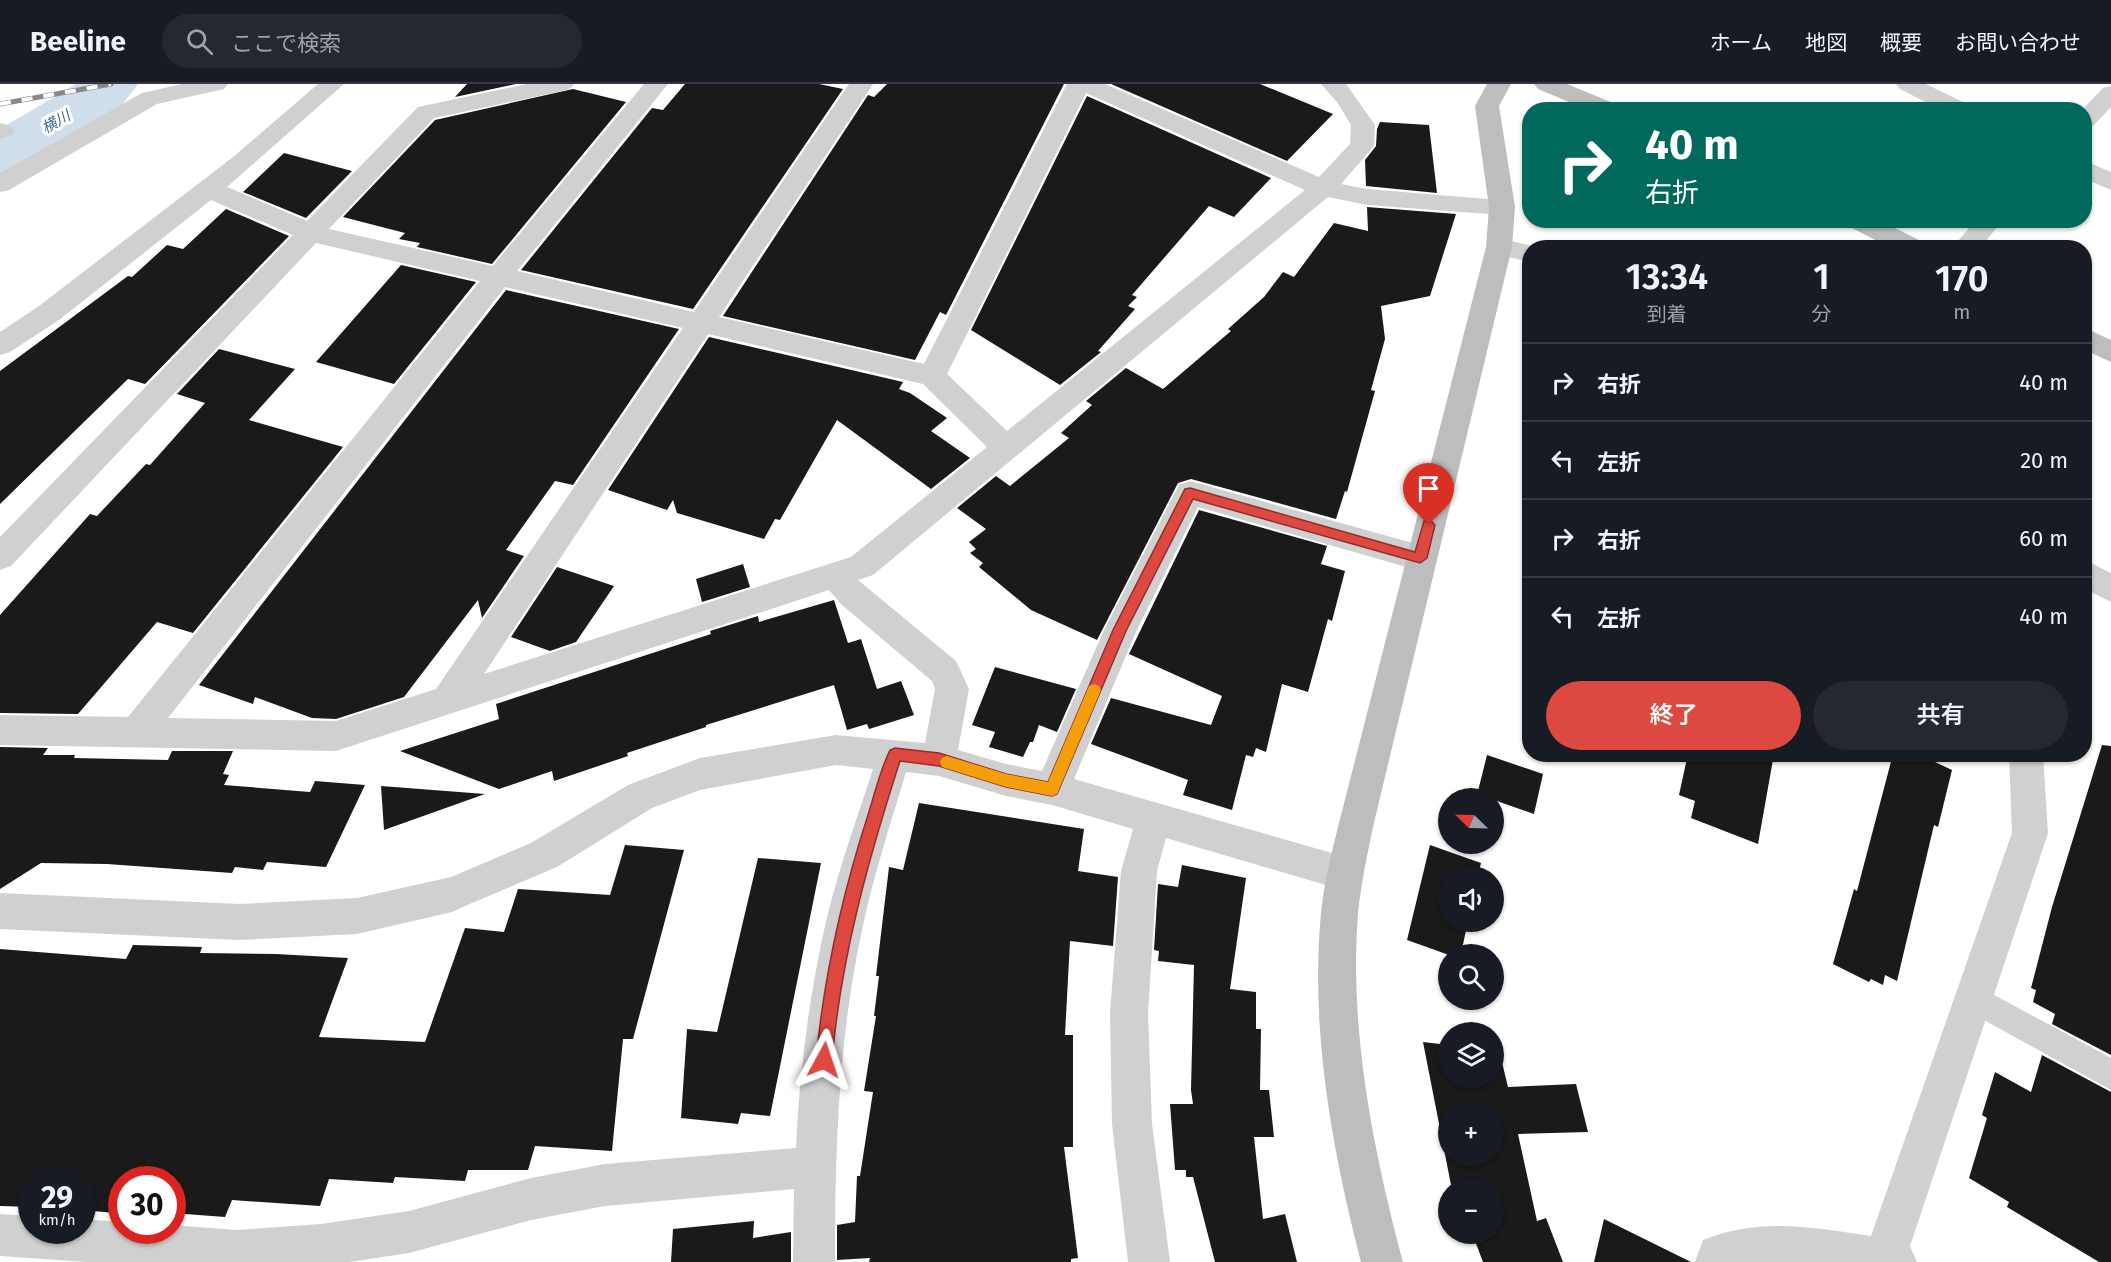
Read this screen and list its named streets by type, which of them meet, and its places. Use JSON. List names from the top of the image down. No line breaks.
{"water":["横川"],"north":"top left","page":{"header":"Beeline","search":"ここで検索","nav":["ホーム","地図","概要","お問い合わせ"],"turn":["40 m","右折"],"eta":["13:34","到着","1","分","170","m"],"list":[{"name":"右折","value":"40 m"},{"name":"左折","value":"20 m"},{"name":"右折","value":"60 m"},{"name":"左折","value":"40 m"}],"buttons":["終了","共有"],"map_buttons":["+","−"],"speed":"29 km/h","limit":"30"}}
